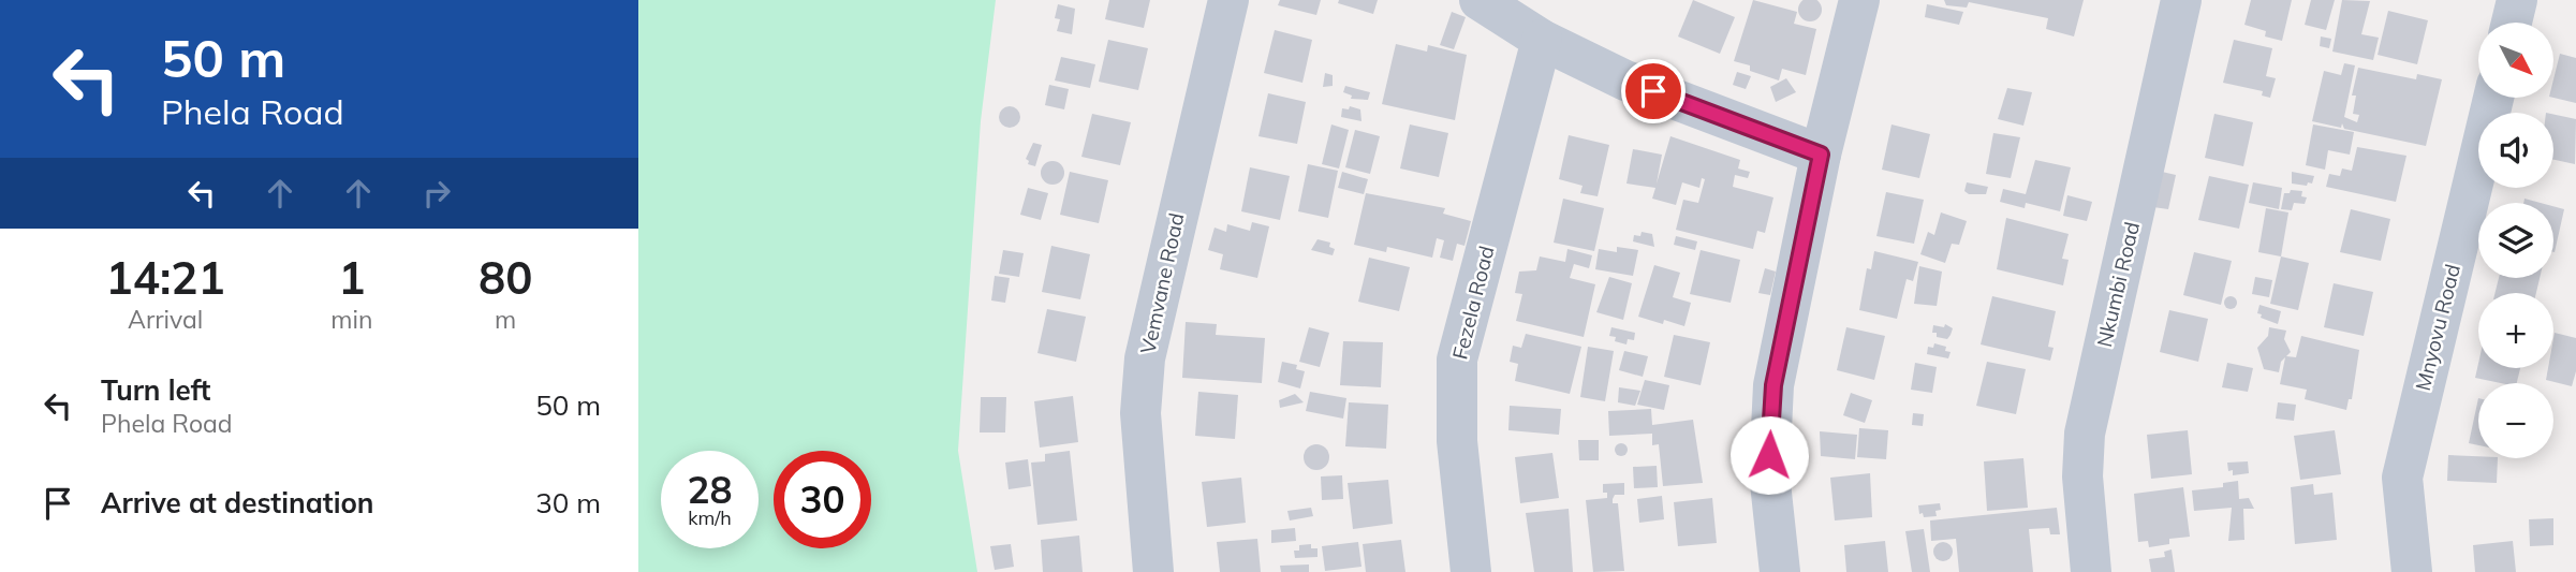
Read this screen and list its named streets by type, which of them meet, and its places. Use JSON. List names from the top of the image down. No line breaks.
{"streets":{"street":["Vemvane Road","Nkumbi Road","Fezela Road","Mnyovu Road"]},"north":"bottom right","page":{"turn":["50 m","Phela Road"],"map_buttons":["+","−"],"eta":["14:21","Arrival","1","min","80","m"],"list":[{"name":"Turn left","note":"Phela Road","value":"50 m"},{"name":"Arrive at destination","value":"30 m"}],"speed":"28 km/h","limit":"30"}}
